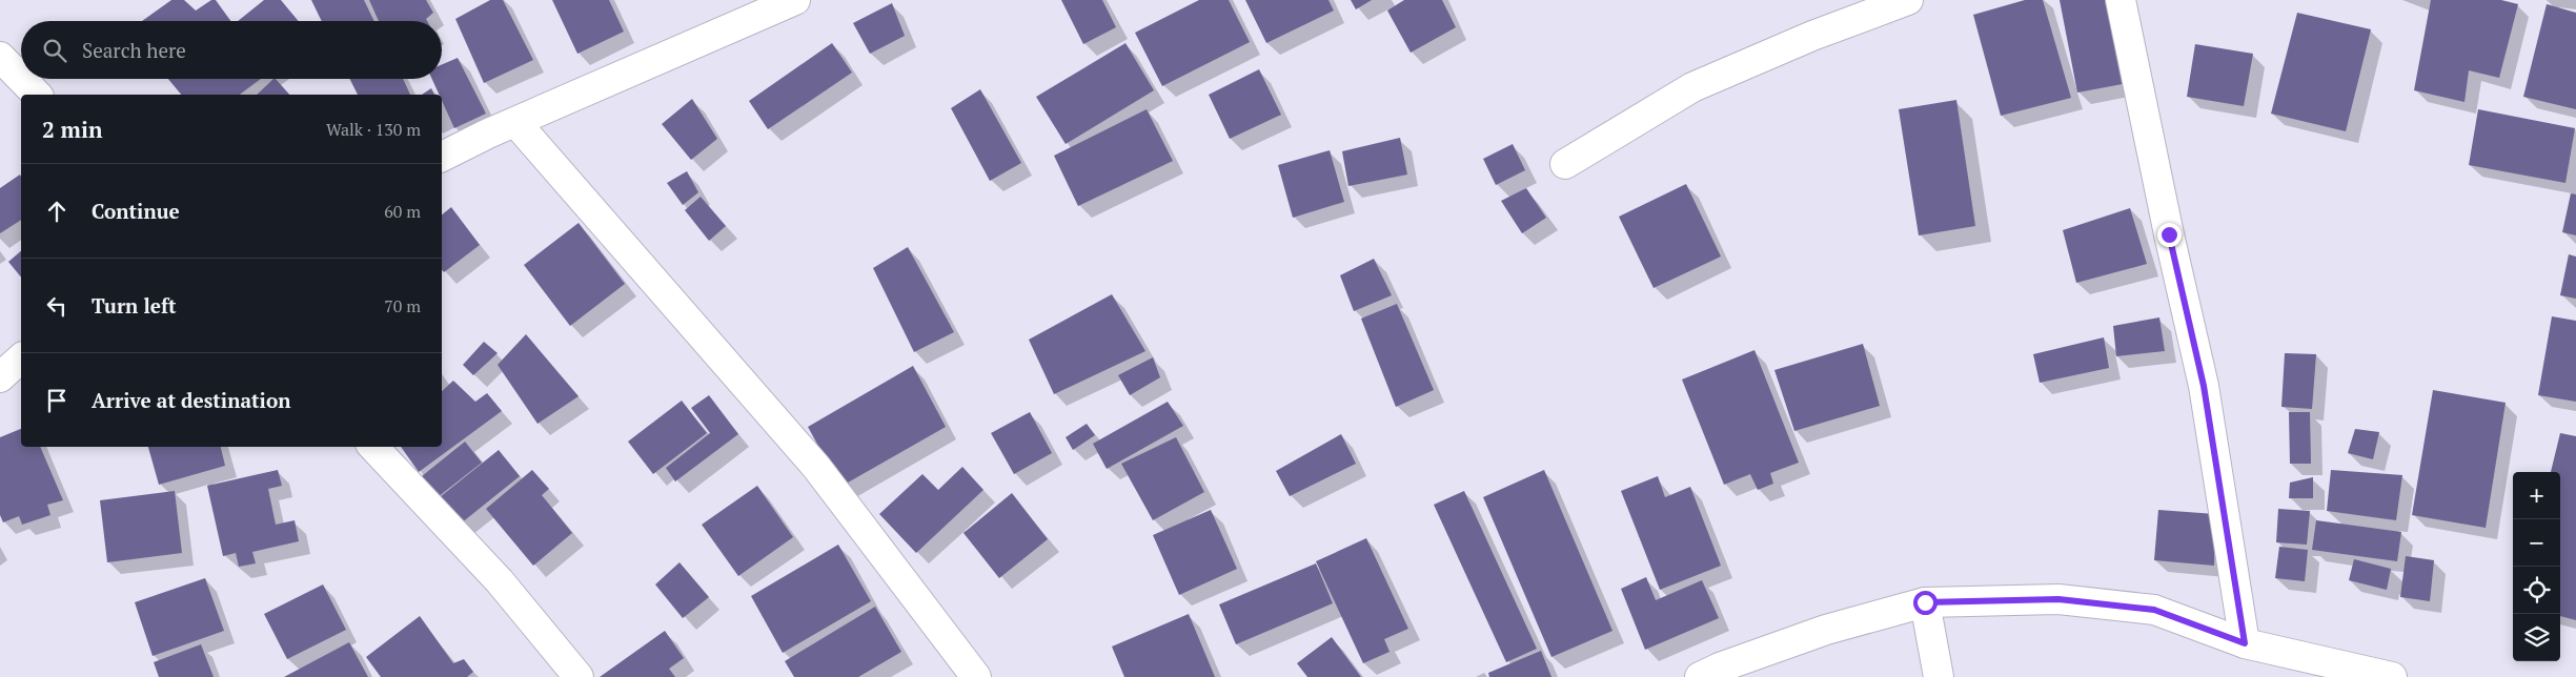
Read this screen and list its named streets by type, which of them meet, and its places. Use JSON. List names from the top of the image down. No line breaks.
{"page":{"search":"Search here","heading":["2 min","Walk · 130 m"],"list":[["Continue","60 m"],["Turn left","70 m"],"Arrive at destination"],"map_buttons":["+","−"]}}
